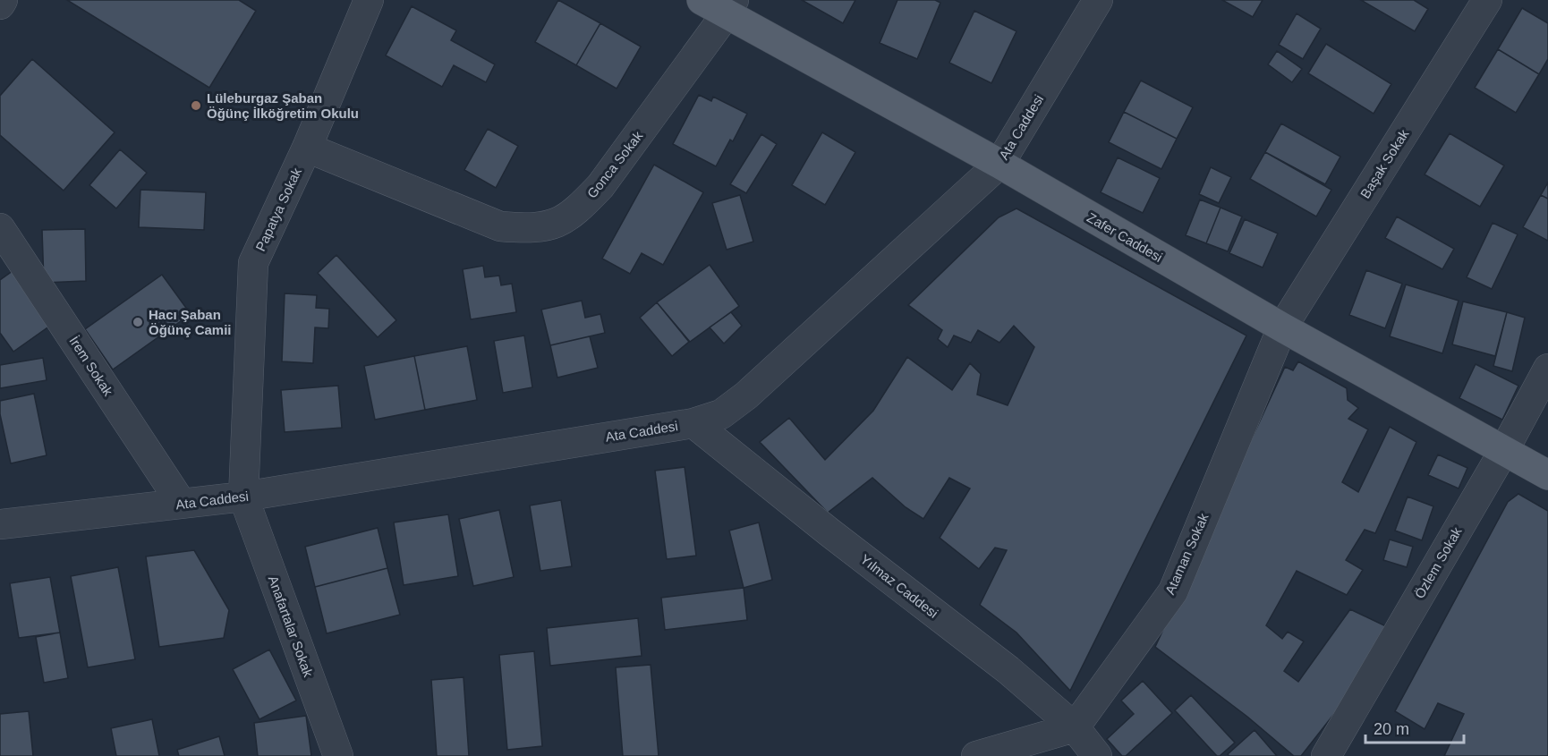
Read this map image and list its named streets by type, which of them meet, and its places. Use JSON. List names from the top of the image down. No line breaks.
{"streets":{"main road":["Zafer Caddesi"],"street":["Ata Caddesi","Başak Sokak","Gonca Sokak","Papatya Sokak","İrem Sokak","Ataman Sokak","Özlem Sokak","Yılmaz Caddesi","Anafartalar Sokak"]},"crossings":[["Ata Caddesi","Papatya Sokak"],["Ata Caddesi","Zafer Caddesi"],["Ata Caddesi","İrem Sokak"],["Ata Caddesi","Yılmaz Caddesi"],["Ata Caddesi","Anafartalar Sokak"],["Başak Sokak","Zafer Caddesi"],["Başak Sokak","Ataman Sokak"],["Gonca Sokak","Papatya Sokak"],["Gonca Sokak","Zafer Caddesi"],["Papatya Sokak","Anafartalar Sokak"],["Zafer Caddesi","Ataman Sokak"],["Zafer Caddesi","Özlem Sokak"],["Ataman Sokak","Yılmaz Caddesi"]],"places":["Lüleburgaz Şaban Öğünç İlköğretim Okulu","Hacı Şaban Öğünç Camii"],"scale_bar":"20 m"}
